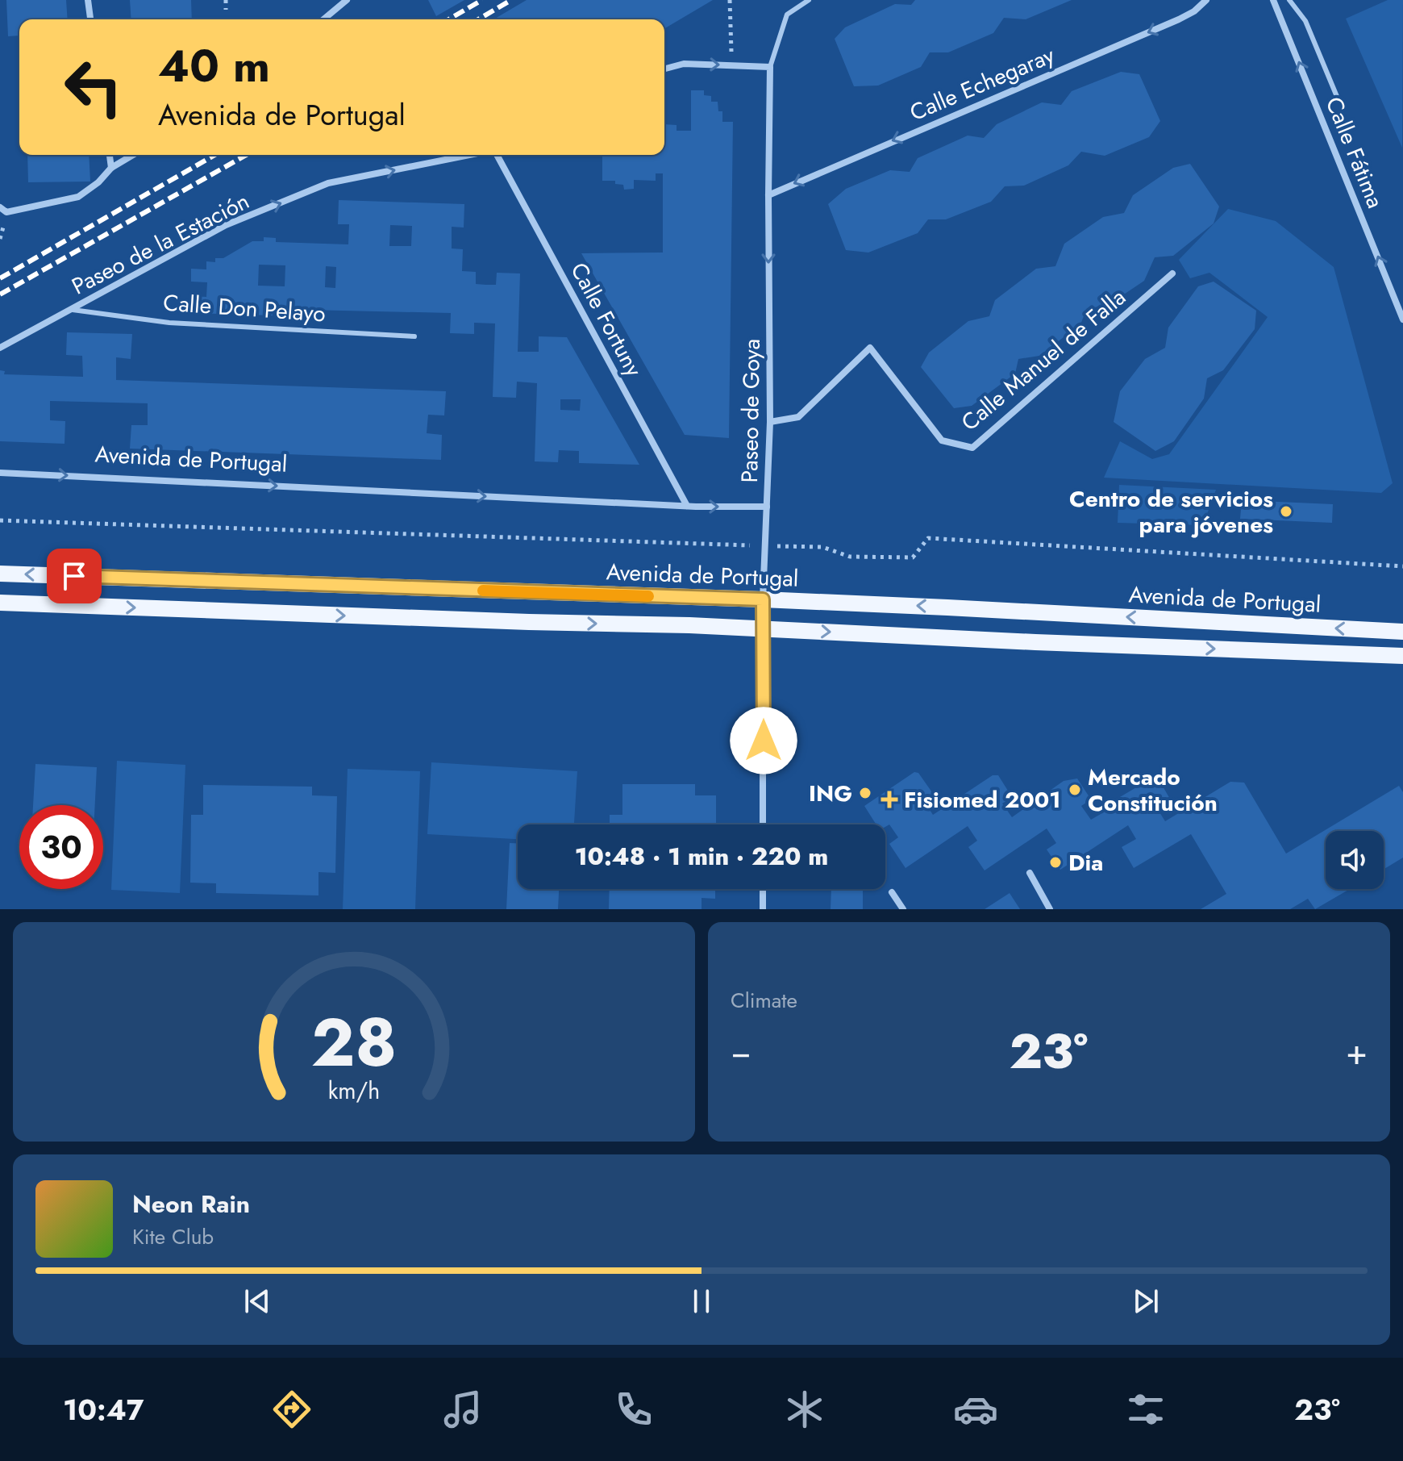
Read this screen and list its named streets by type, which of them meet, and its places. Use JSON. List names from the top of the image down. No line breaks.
{"streets":{"main road":["Avenida de Portugal"],"street":["Calle Echegaray","Calle Fátima","Paseo de la Estación","Calle Fortuny","Calle Manuel de Falla","Paseo de Goya"],"lane":["Calle Don Pelayo"]},"crossings":[["Calle Echegaray","Paseo de Goya"],["Paseo de la Estación","Calle Don Pelayo"],["Calle Fortuny","Avenida de Portugal"],["Calle Manuel de Falla","Paseo de Goya"],["Paseo de Goya","Avenida de Portugal"]],"one_way":["Calle Echegaray","Calle Fátima","Paseo de la Estación"],"places":{"other":["Centro de servicios para jóvenes","Mercado Constitución","ING","Dia"],"health":["Fisiomed 2001"]},"page":{"turn":["40 m","Avenida de Portugal"],"limit":"30","trip":"10:48 · 1 min · 220 m","tile":"Climate","heat":["−","23°","+"],"song":["Neon Rain","Kite Club"],"tabs":["10:47","23°"],"gauge":["28","km/h"]}}
